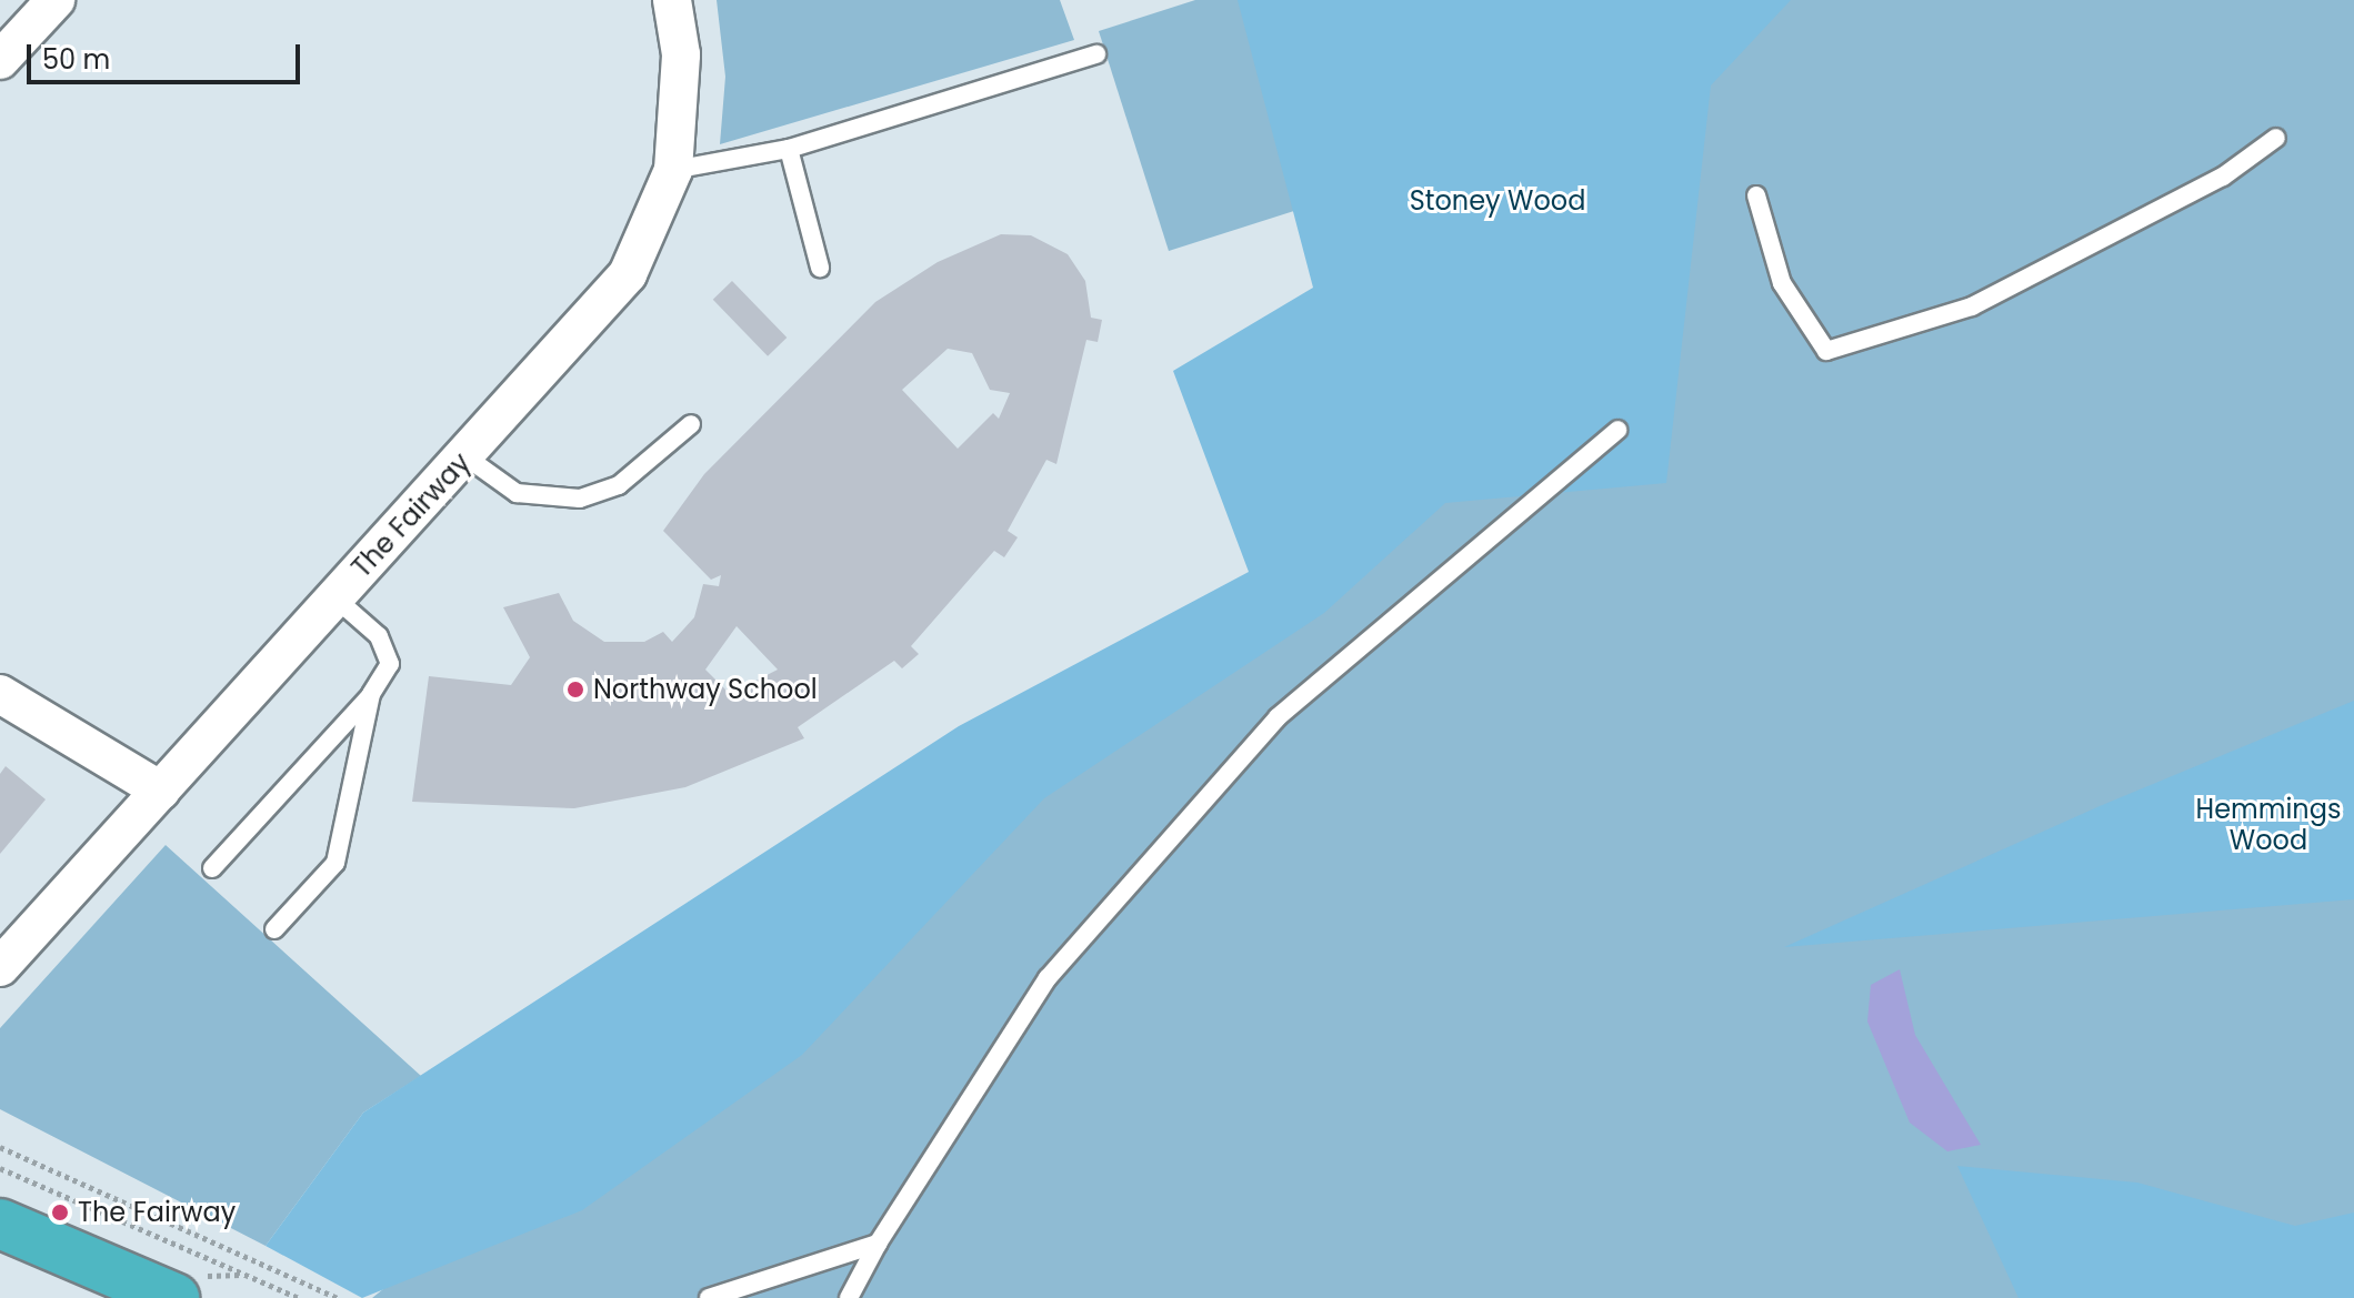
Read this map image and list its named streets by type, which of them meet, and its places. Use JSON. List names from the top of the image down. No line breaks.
{"streets":{"street":["The Fairway"]},"parks":["Stoney Wood","Hemmings Wood"],"places":["Northway School","The Fairway"],"scale_bar":"50 m"}
